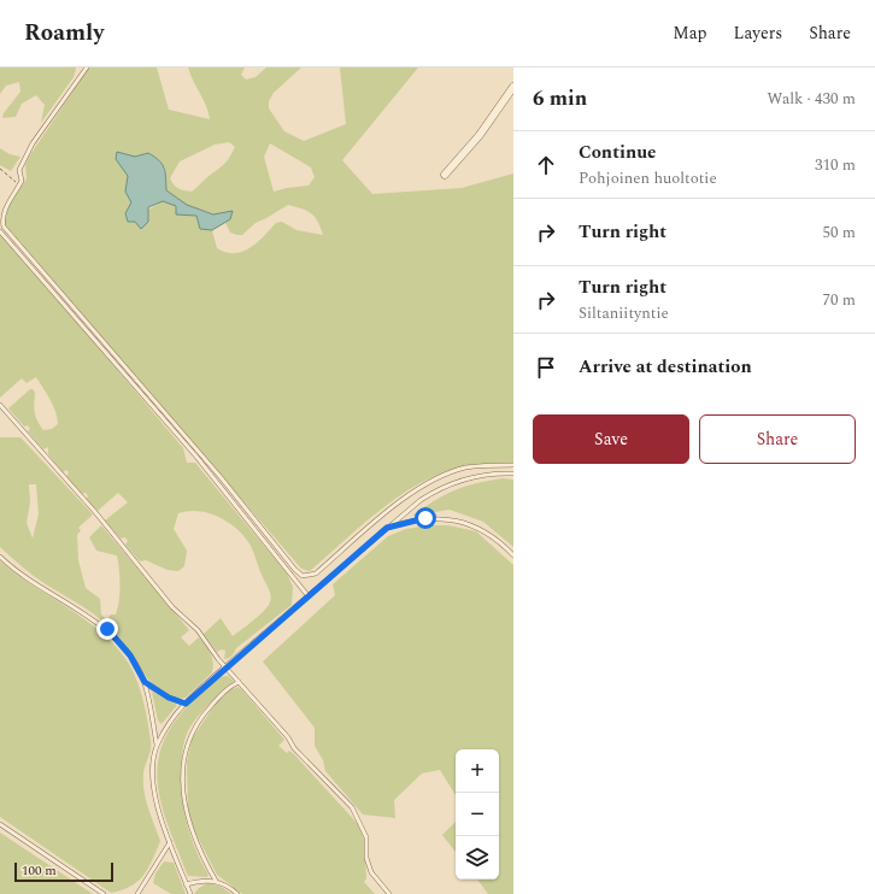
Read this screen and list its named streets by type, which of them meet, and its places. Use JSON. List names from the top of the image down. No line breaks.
{"scale_bar":"100 m","page":{"header":"Roamly","nav":["Map","Layers","Share"],"heading":["6 min","Walk · 430 m"],"list":[["Continue","Pohjoinen huoltotie","310 m"],["Turn right","50 m"],["Turn right","Siltaniityntie","70 m"],"Arrive at destination"],"buttons":["Save","Share"],"map_buttons":["+","−"],"scale":"100 m"}}
